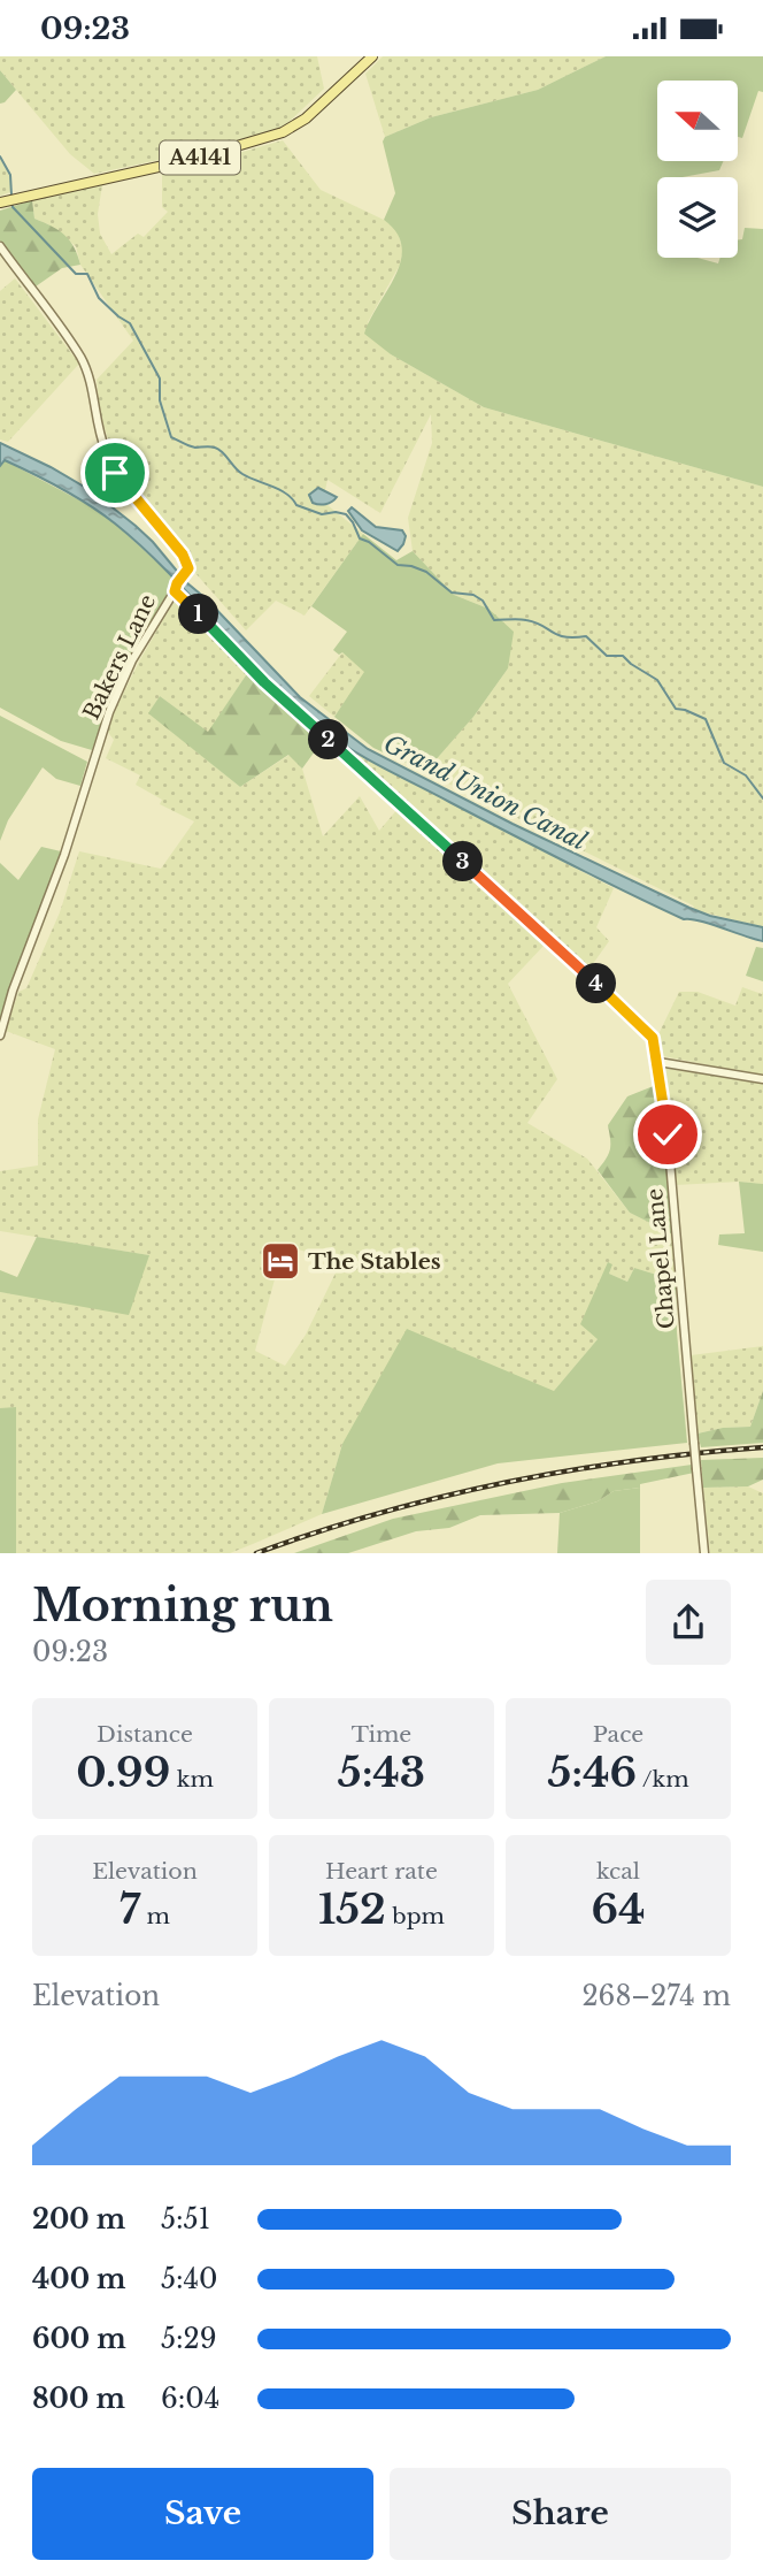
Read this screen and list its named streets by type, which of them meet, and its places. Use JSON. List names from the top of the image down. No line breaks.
{"streets":{"main road":["A4141"],"street":["Bakers Lane","Chapel Lane"]},"crossings":[["Bakers Lane","Chapel Lane"]],"water":["Grand Union Canal"],"places":{"hotel":["The Stables"]},"north":"left","page":{"status":"09:23","pins":["1","2","3","4"],"heading":["Morning run","09:23"],"stats":[["Distance","0.99 km"],["Time","5:43"],["Pace","5:46 /km"],["Elevation","7 m"],["Heart rate","152 bpm"],["kcal","64"]],"chart":["Elevation","268–274 m"],"list":[{"name":"200 m","note":"5:51"},{"name":"400 m","note":"5:40"},{"name":"600 m","note":"5:29"},{"name":"800 m","note":"6:04"}],"buttons":["Save","Share"]}}
